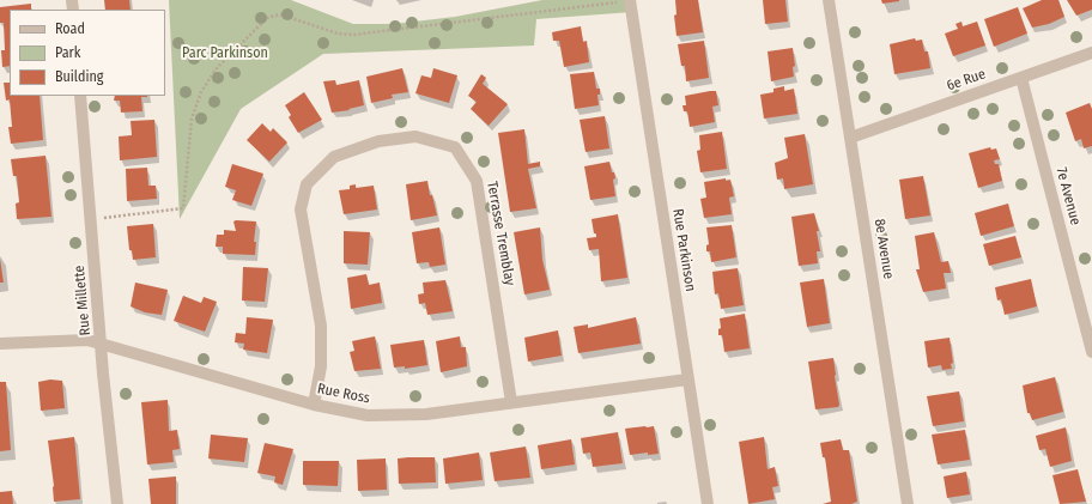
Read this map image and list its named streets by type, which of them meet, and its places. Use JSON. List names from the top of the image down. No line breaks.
{"streets":{"street":["6e Rue","7e Avenue","Terrasse Tremblay","8e Avenue","Rue Parkinson","Rue Millette","Rue Ross"]},"crossings":[["6e Rue","7e Avenue"],["6e Rue","8e Avenue"],["Terrasse Tremblay","Rue Ross"],["Rue Parkinson","Rue Ross"],["Rue Millette","Rue Ross"]],"parks":["Parc Parkinson"],"legend":["Road","Park","Building"]}
